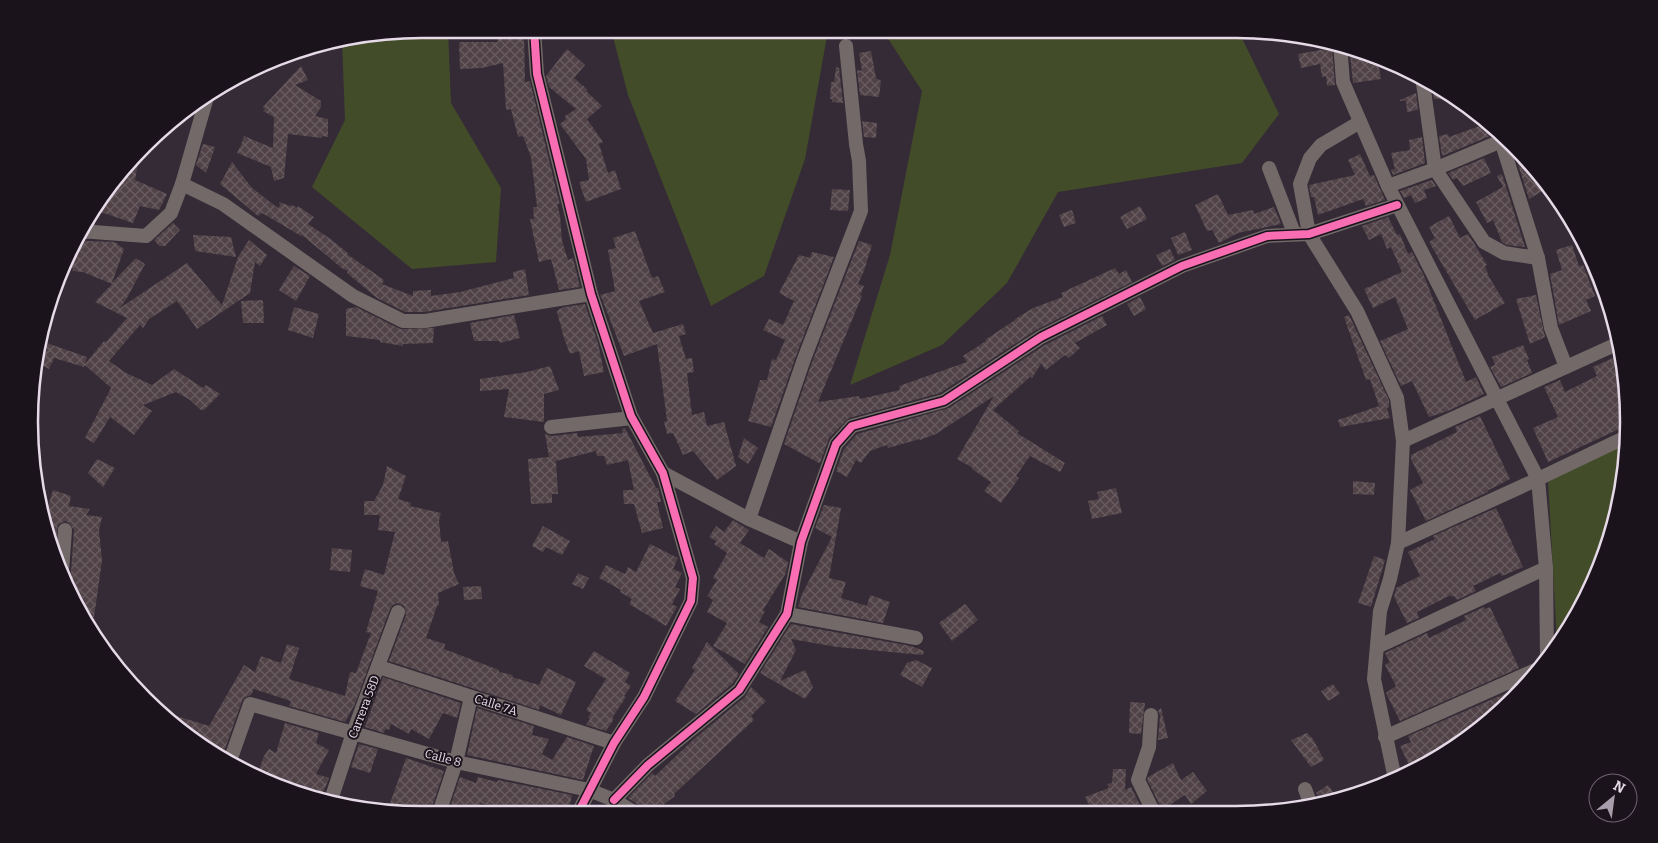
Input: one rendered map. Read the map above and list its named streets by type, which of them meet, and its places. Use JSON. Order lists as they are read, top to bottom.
{
  "streets": {
    "street": ["Calle 7A", "Carrera 58D", "Calle 8"]
  },
  "crossings": [
    ["Calle 7A", "Carrera 58D"],
    ["Carrera 58D", "Calle 8"]
  ],
  "north": "top right"
}
